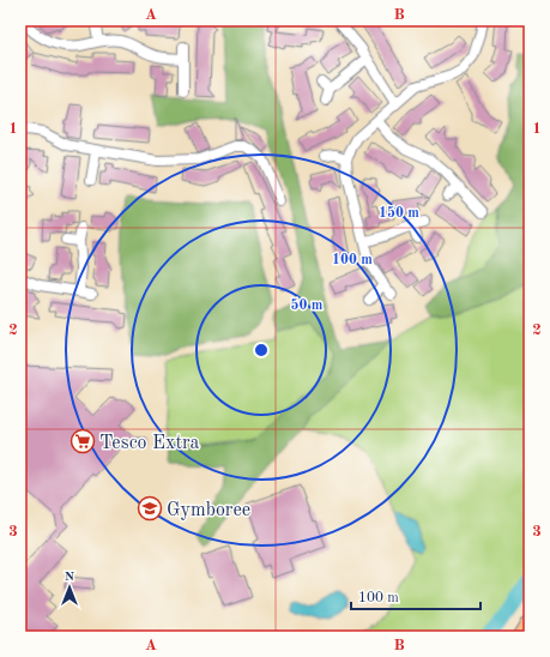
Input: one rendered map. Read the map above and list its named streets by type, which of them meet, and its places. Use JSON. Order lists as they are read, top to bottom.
{
  "places": {
    "supermarket": ["Tesco Extra"],
    "school or university": ["Gymboree"]
  },
  "scale_bar": "100 m",
  "north": "top",
  "grid": {
    "columns": ["A", "B"],
    "rows": ["1", "2", "3"]
  },
  "rings": ["150 m", "100 m", "50 m"]
}
